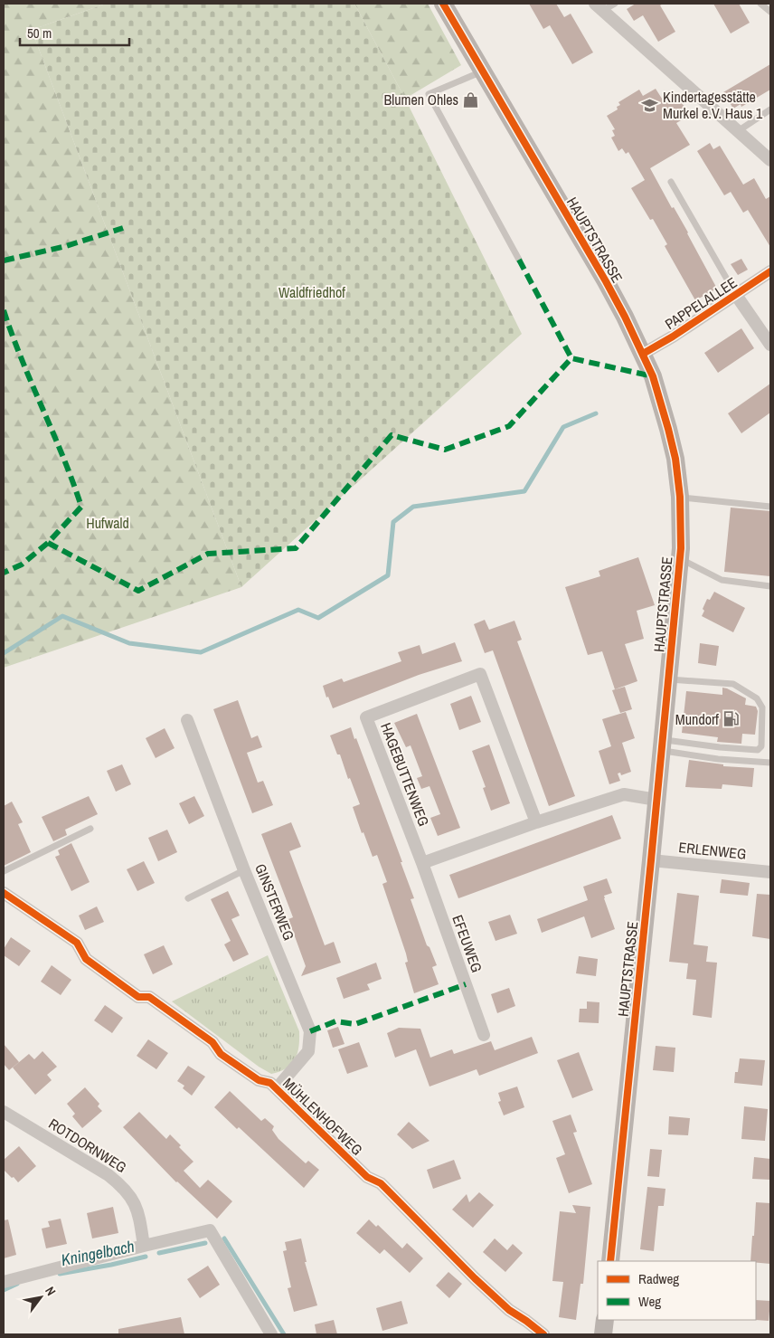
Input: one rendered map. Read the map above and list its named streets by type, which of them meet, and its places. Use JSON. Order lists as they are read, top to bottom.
{
  "streets": {
    "street": [
      "HAUPTSTRASSE",
      "PAPPELALLEE",
      "HAGEBUTTENWEG",
      "ERLENWEG",
      "GINSTERWEG",
      "EFEUWEG",
      "MÜHLENHOFWEG",
      "ROTDORNWEG"
    ]
  },
  "crossings": [
    ["HAUPTSTRASSE", "PAPPELALLEE"],
    ["HAUPTSTRASSE", "ERLENWEG"],
    ["HAGEBUTTENWEG", "EFEUWEG"],
    ["GINSTERWEG", "MÜHLENHOFWEG"]
  ],
  "water": ["Kningelbach"],
  "parks": ["Waldfriedhof", "Hufwald"],
  "places": {
    "shop": ["Blumen Ohles"],
    "school or university": ["Kindertagesstätte Murkel e.V. Haus 1"],
    "fuel station": ["Mundorf"]
  },
  "legend": ["Radweg", "Weg"],
  "scale_bar": "50 m",
  "north": "top right"
}
